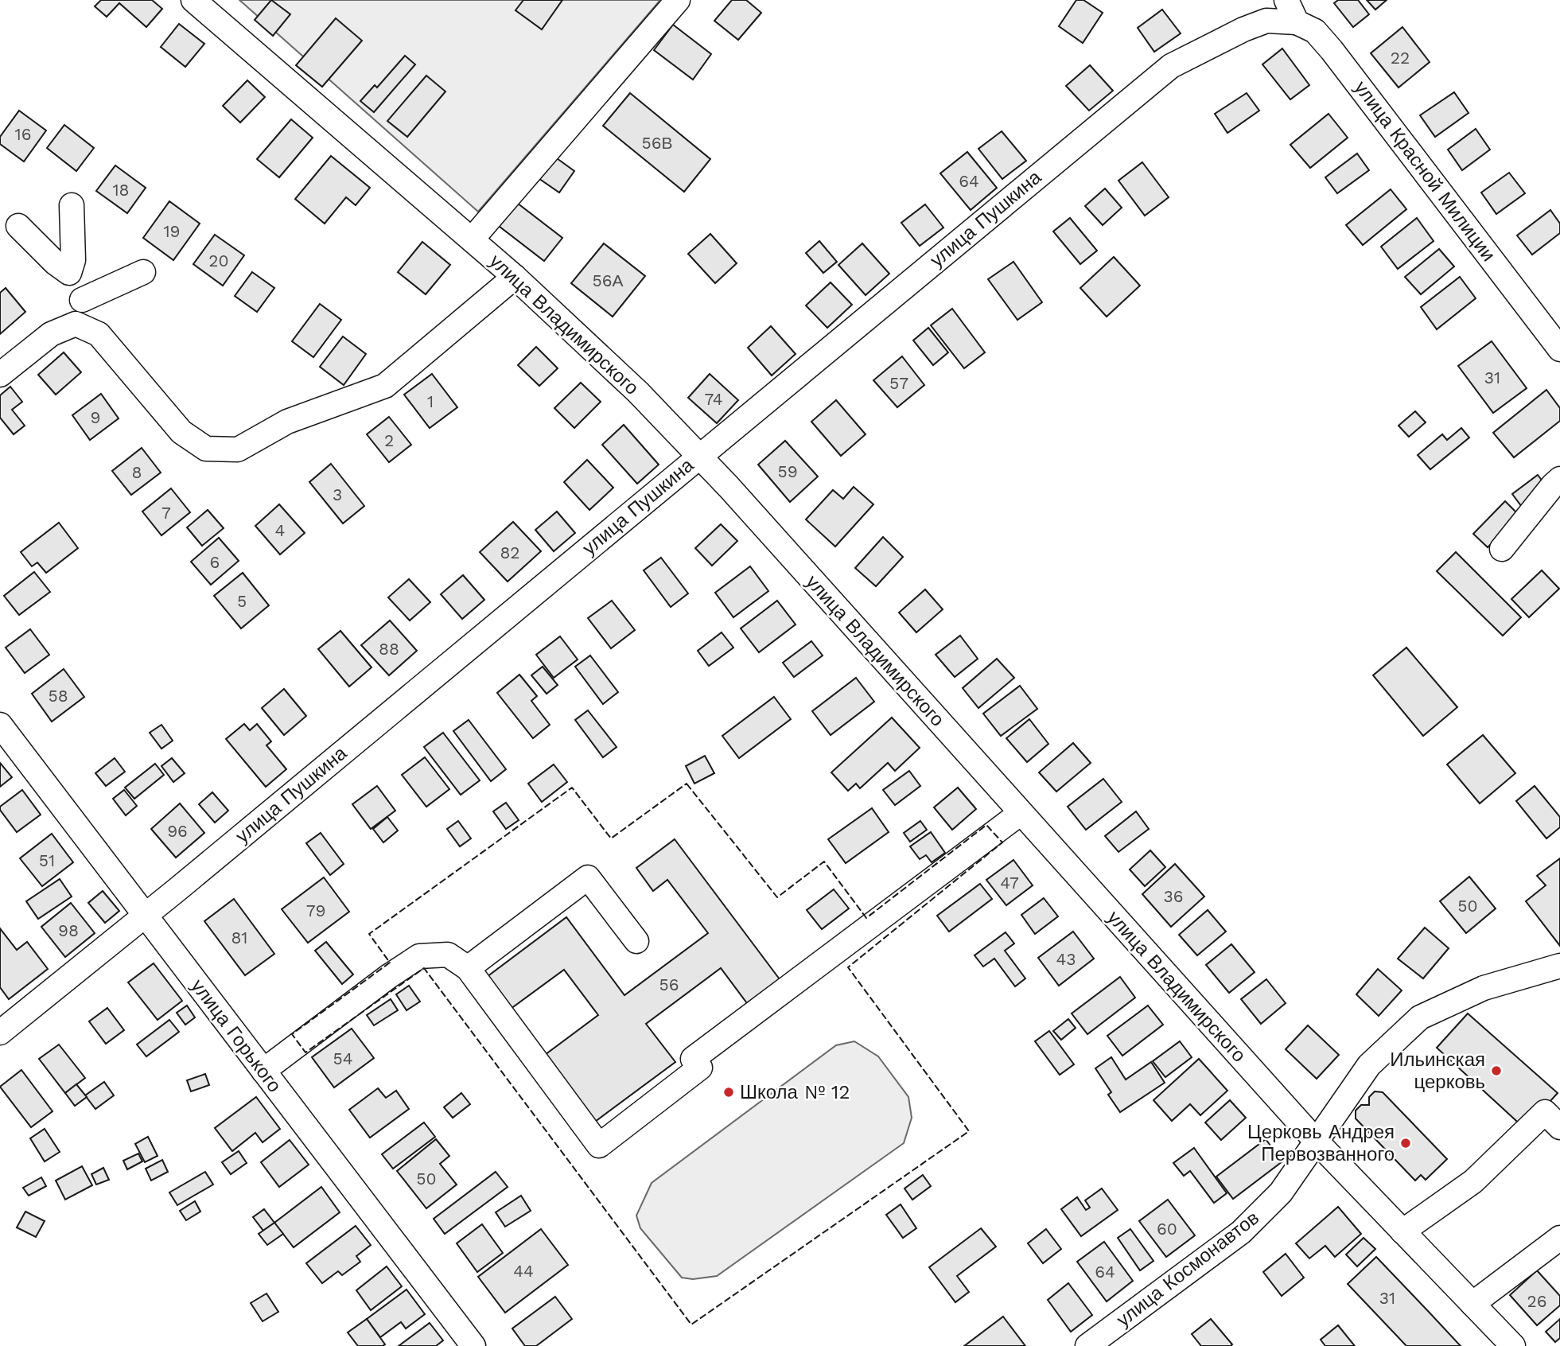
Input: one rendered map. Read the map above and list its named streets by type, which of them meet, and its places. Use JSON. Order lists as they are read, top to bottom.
{
  "streets": {
    "street": [
      "улица Красной Милиции",
      "улица Пушкина",
      "улица Владимирского",
      "улица Горького",
      "улица Космонавтов"
    ]
  },
  "crossings": [
    ["улица Красной Милиции", "улица Пушкина"],
    ["улица Пушкина", "улица Владимирского"],
    ["улица Пушкина", "улица Горького"],
    ["улица Владимирского", "улица Космонавтов"]
  ],
  "places": ["Ильинская церковь", "Школа № 12", "Церковь Андрея Первозванного"],
  "house_numbers": [
    "22",
    "16",
    "56В",
    "64",
    "18",
    "19",
    "20",
    "56А",
    "31",
    "57",
    "74",
    "1",
    "9",
    "2",
    "59",
    "8",
    "3",
    "7",
    "4",
    "82",
    "6",
    "5",
    "88",
    "58",
    "96",
    "51",
    "47",
    "36",
    "50",
    "79",
    "98",
    "81",
    "43",
    "56",
    "54",
    "50",
    "60",
    "44",
    "64",
    "31",
    "26"
  ]
}
